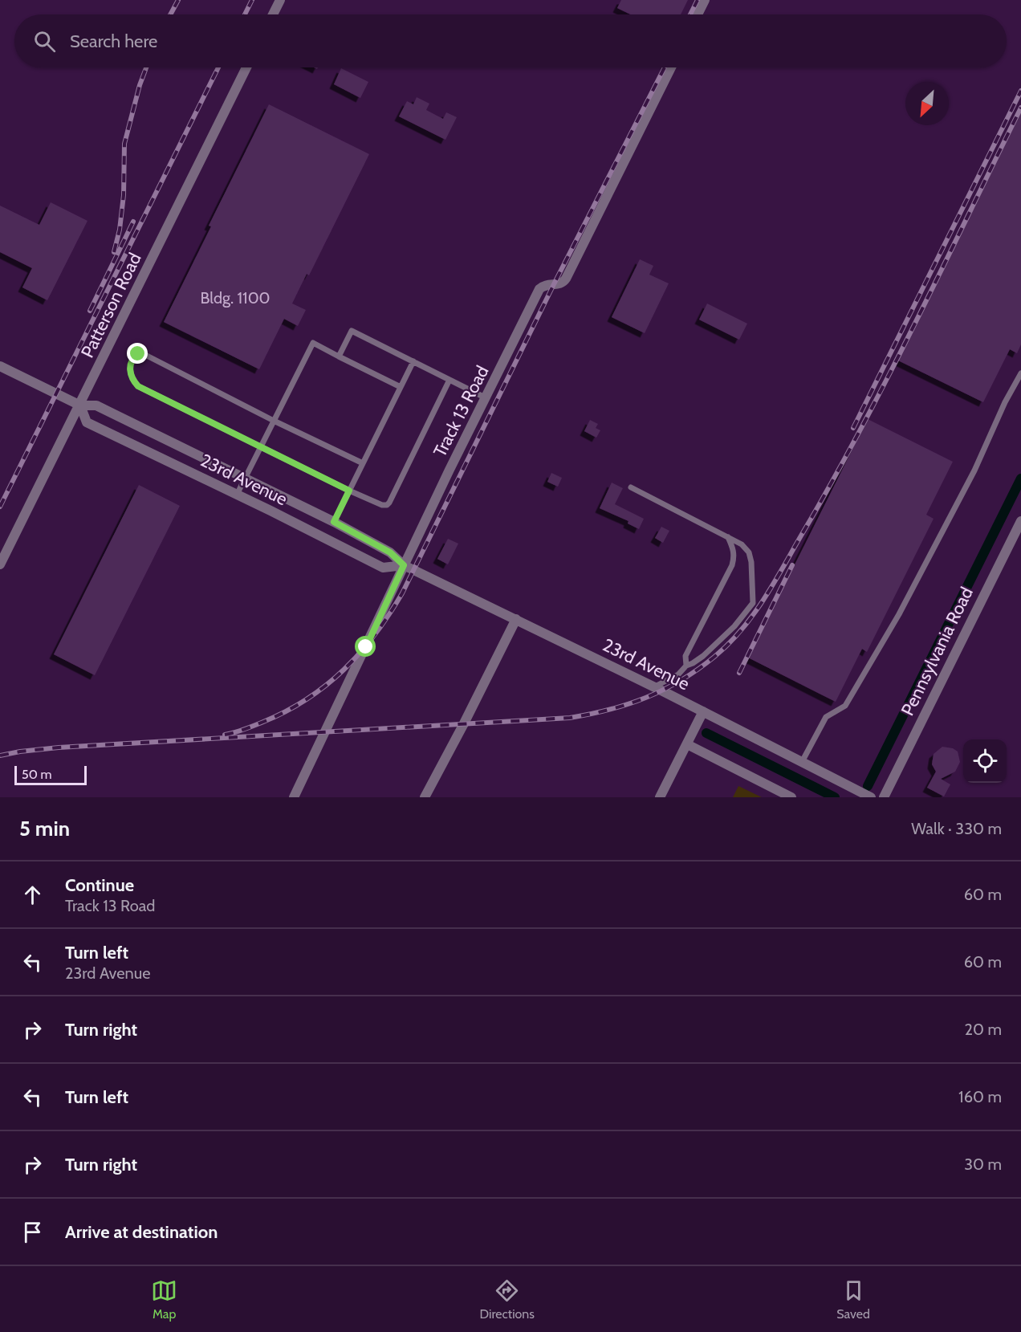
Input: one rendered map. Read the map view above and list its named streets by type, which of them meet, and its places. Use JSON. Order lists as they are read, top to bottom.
{
  "streets": {
    "street": [
      "Patterson Road",
      "Track 13 Road",
      "23rd Avenue",
      "Pennsylvania Road"
    ]
  },
  "crossings": [
    ["Patterson Road", "23rd Avenue"],
    ["Track 13 Road", "23rd Avenue"]
  ],
  "house_numbers": ["Bldg. 1100"],
  "scale_bar": "50 m",
  "north": "bottom left",
  "page": {
    "search": "Search here",
    "scale": "50 m",
    "heading": ["5 min", "Walk · 330 m"],
    "list": [
      ["Continue", "Track 13 Road", "60 m"],
      ["Turn left", "23rd Avenue", "60 m"],
      ["Turn right", "20 m"],
      ["Turn left", "160 m"],
      ["Turn right", "30 m"],
      "Arrive at destination"
    ],
    "nav": ["Map", "Directions", "Saved"]
  }
}
